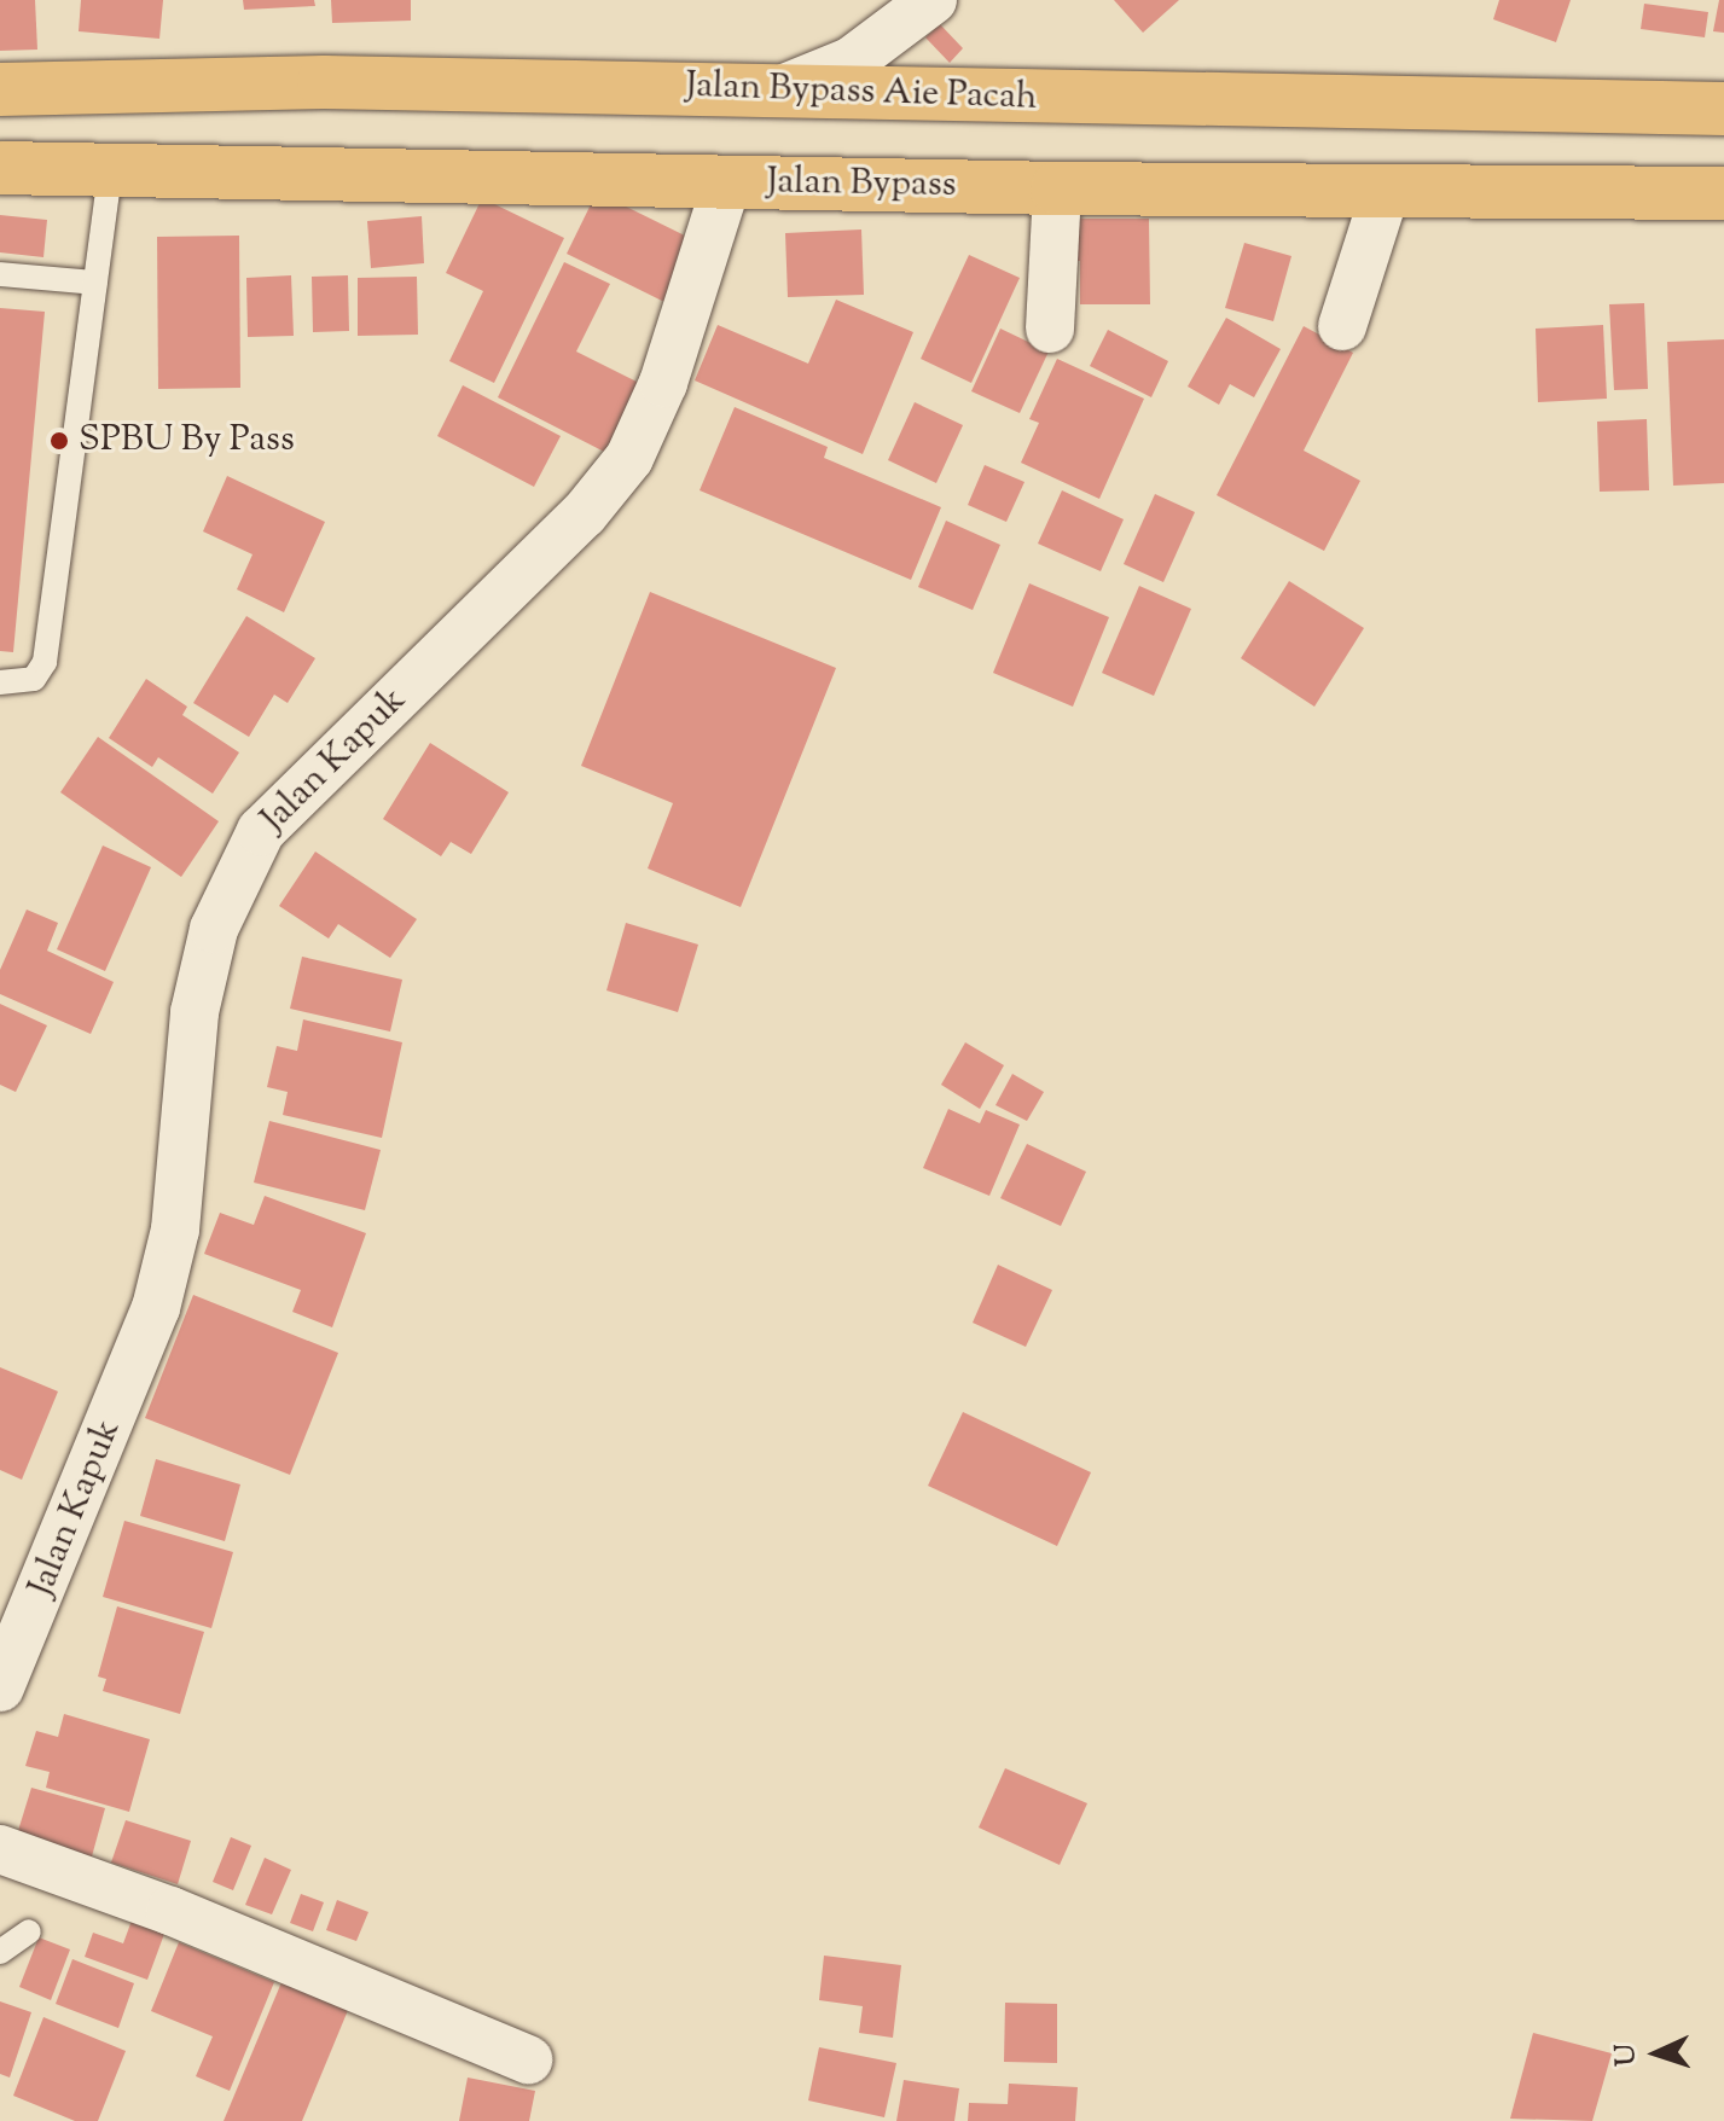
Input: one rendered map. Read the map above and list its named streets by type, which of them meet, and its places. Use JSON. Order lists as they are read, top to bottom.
{
  "streets": {
    "highway": ["Jalan Bypass Aie Pacah", "Jalan Bypass"],
    "street": ["Jalan Kapuk"]
  },
  "crossings": [
    ["Jalan Bypass", "Jalan Kapuk"]
  ],
  "places": ["SPBU By Pass"],
  "north": "left"
}
